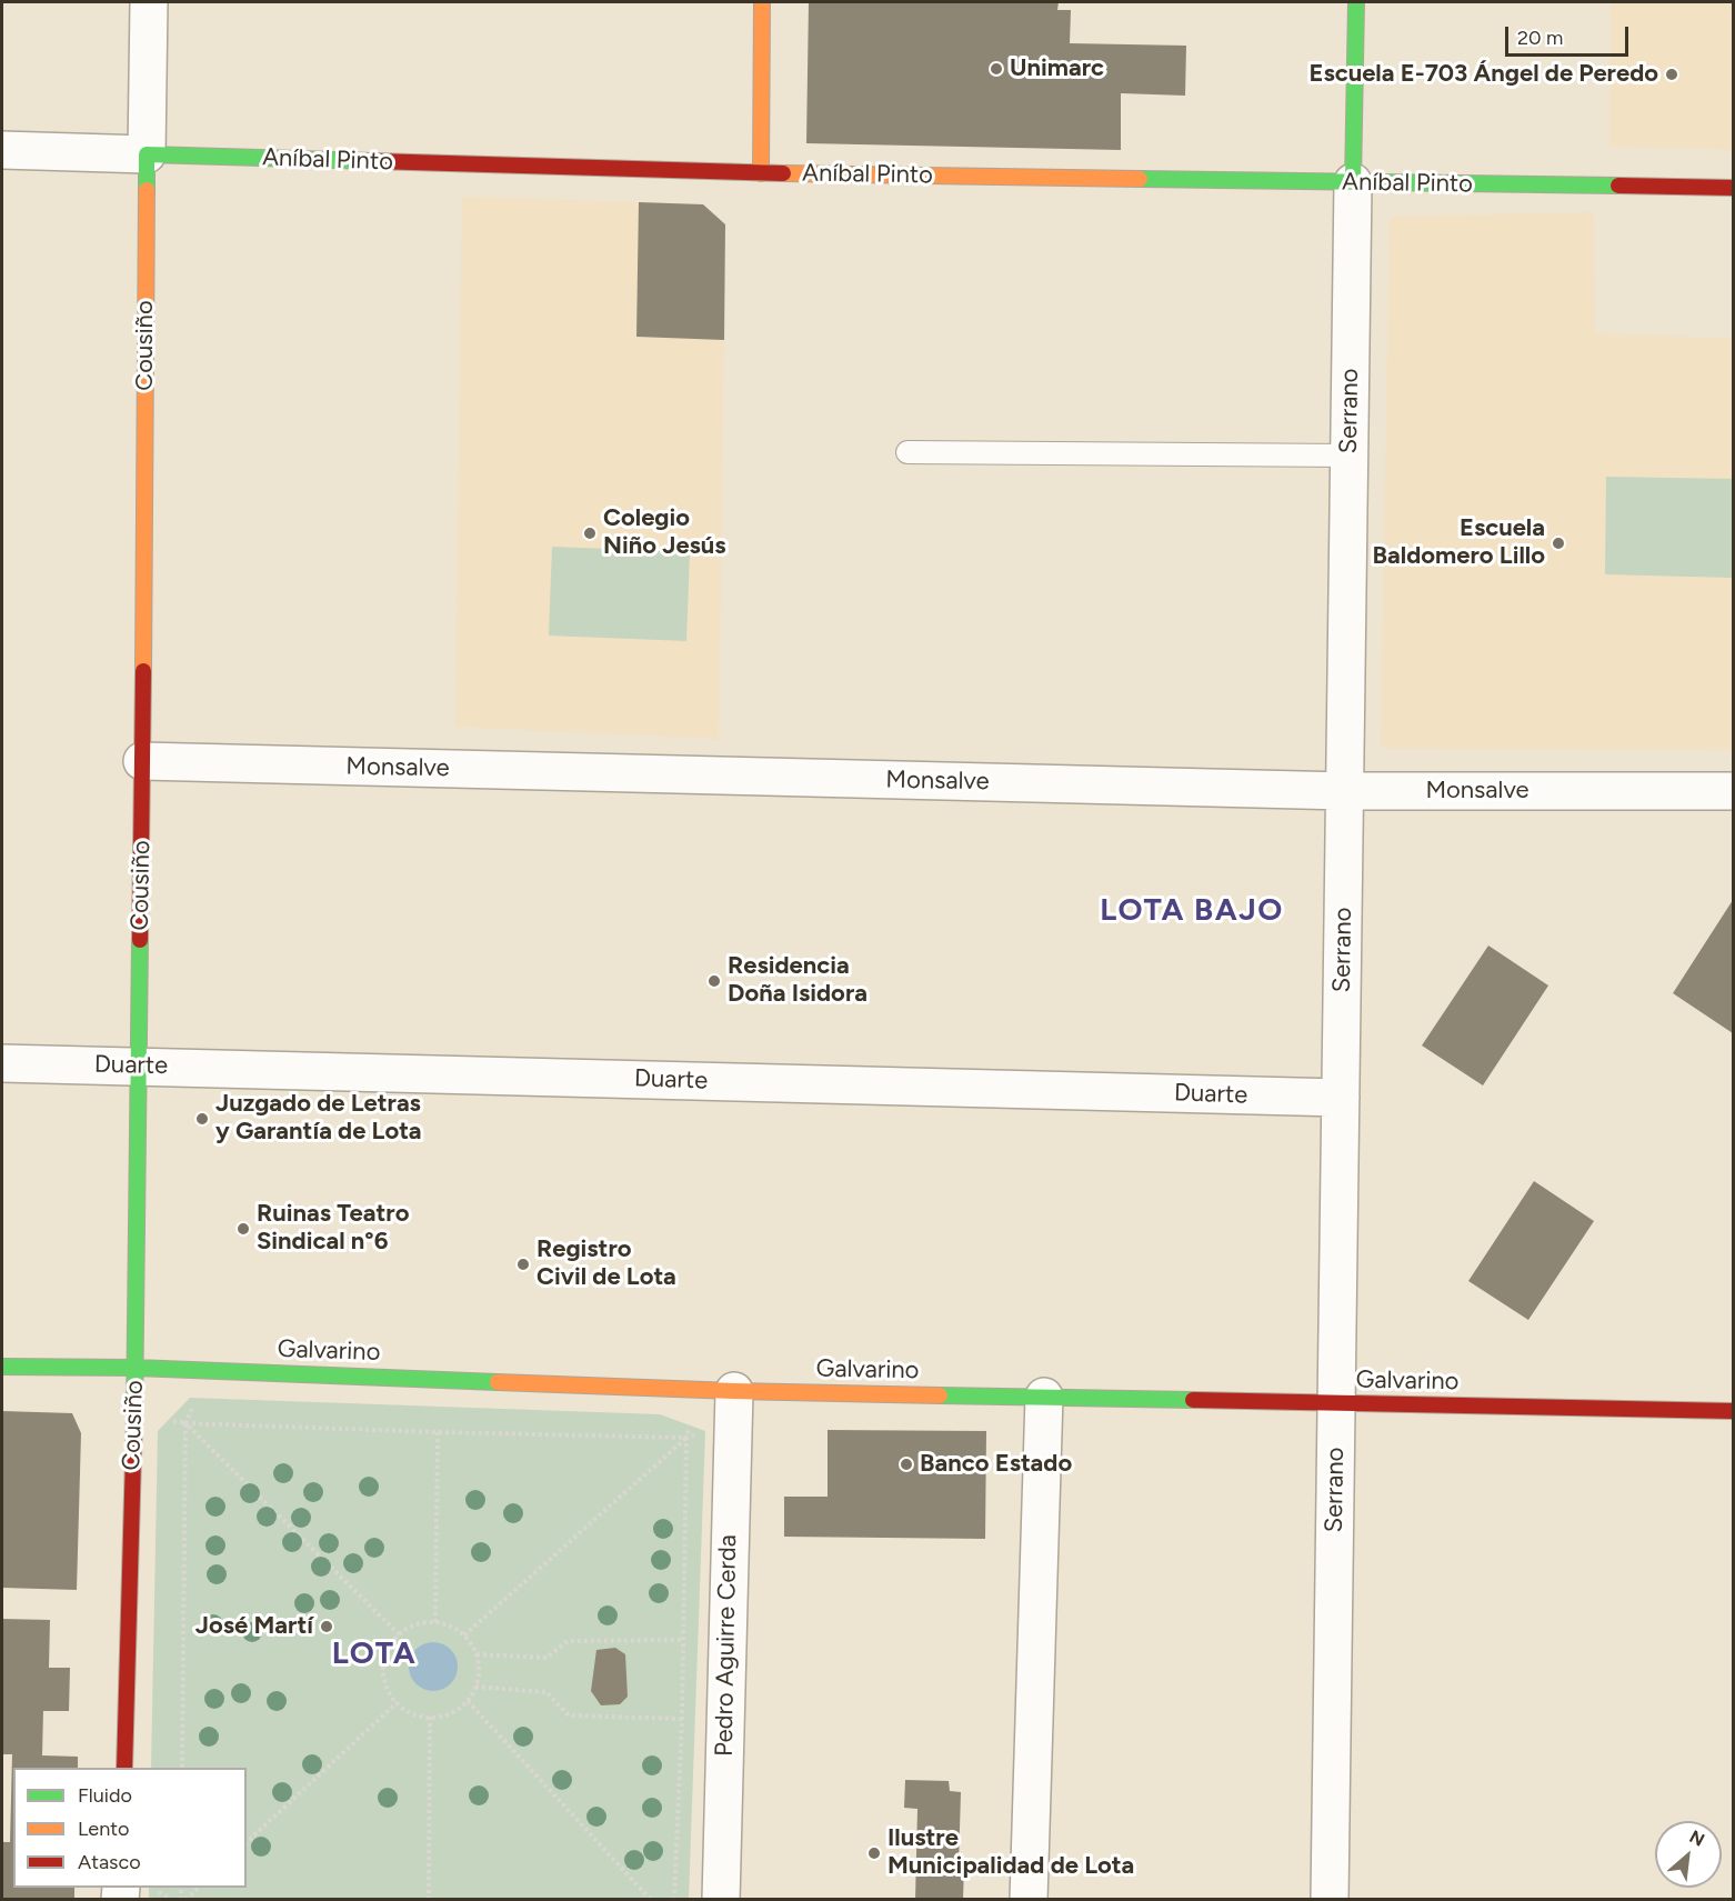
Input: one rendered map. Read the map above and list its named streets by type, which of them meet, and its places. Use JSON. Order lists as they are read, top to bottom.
{
  "streets": {
    "street": [
      "Aníbal Pinto",
      "Cousiño",
      "Serrano",
      "Monsalve",
      "Duarte",
      "Galvarino",
      "Pedro Aguirre Cerda"
    ]
  },
  "crossings": [
    ["Aníbal Pinto", "Cousiño"],
    ["Aníbal Pinto", "Serrano"],
    ["Cousiño", "Monsalve"],
    ["Cousiño", "Duarte"],
    ["Cousiño", "Galvarino"],
    ["Serrano", "Monsalve"],
    ["Serrano", "Duarte"],
    ["Serrano", "Galvarino"],
    ["Galvarino", "Pedro Aguirre Cerda"]
  ],
  "districts": ["LOTA BAJO", "LOTA"],
  "places": [
    "Unimarc",
    "Escuela E-703 Ángel de Peredo",
    "Colegio Niño Jesús",
    "Escuela Baldomero Lillo",
    "Residencia Doña Isidora",
    "Juzgado de Letras y Garantía de Lota",
    "Ruinas Teatro Sindical n°6",
    "Registro Civil de Lota",
    "Banco Estado",
    "José Martí",
    "Ilustre Municipalidad de Lota"
  ],
  "legend": ["Fluido", "Lento", "Atasco"],
  "scale_bar": "20 m",
  "north": "top right"
}
